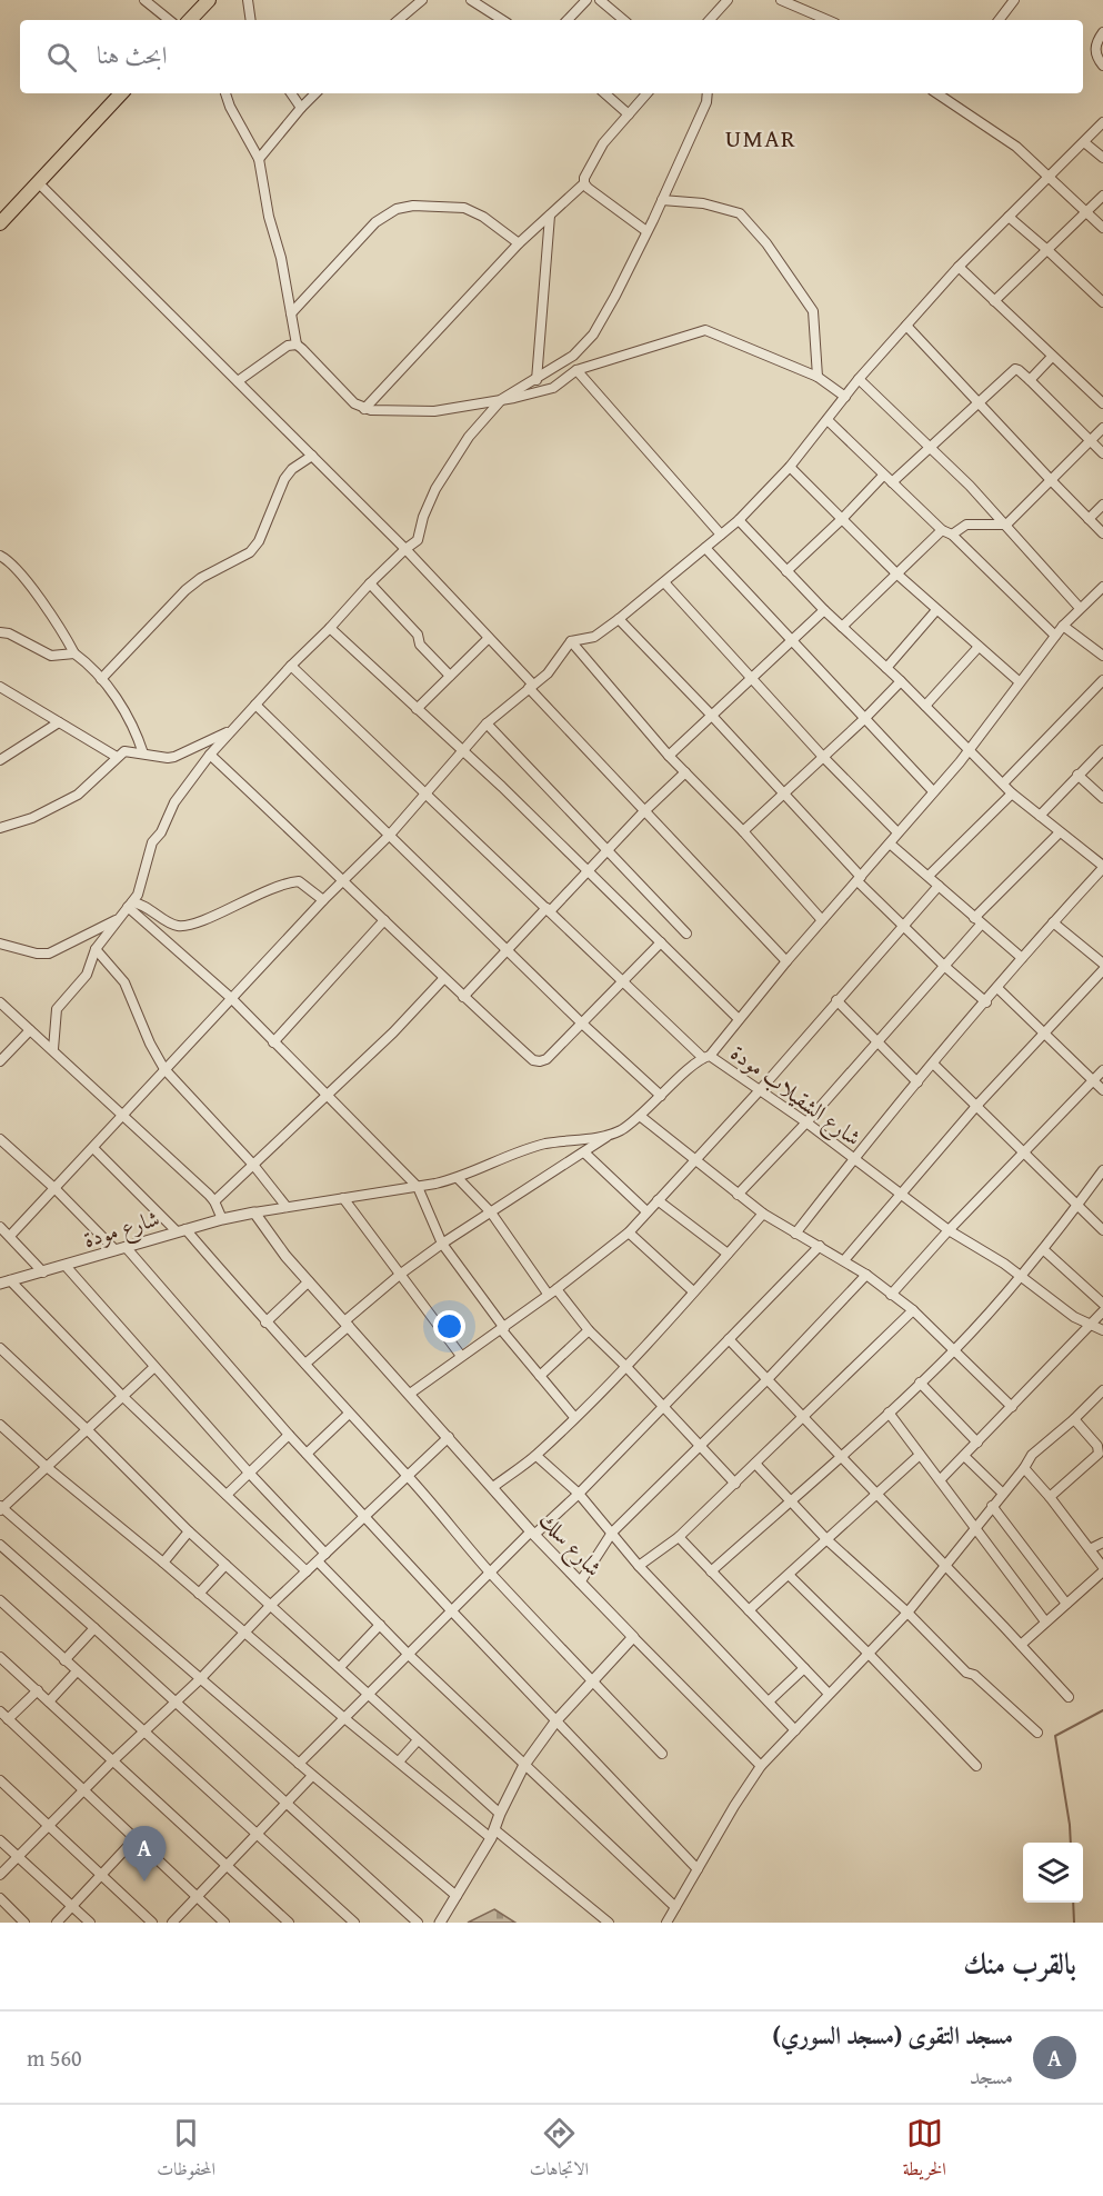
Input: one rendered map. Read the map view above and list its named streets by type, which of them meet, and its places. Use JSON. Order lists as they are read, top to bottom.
{
  "streets": {
    "street": ["شارع الشقيلاب مودة", "شارع مودة", "شارع سلك"]
  },
  "crossings": [
    ["شارع الشقيلاب مودة", "شارع مودة"],
    ["شارع الشقيلاب مودة", "شارع سلك"],
    ["شارع مودة", "شارع سلك"]
  ],
  "districts": ["UMAR"],
  "page": {
    "search": "ابحث هنا",
    "pins": "A",
    "heading": "بالقرب منك",
    "list": [
      {
        "mark": "A",
        "name": "مسجد التقوى (مسجد السوري)",
        "note": "مسجد",
        "value": "560 m"
      }
    ],
    "nav": ["الخريطة", "الاتجاهات", "المحفوظات"]
  }
}
